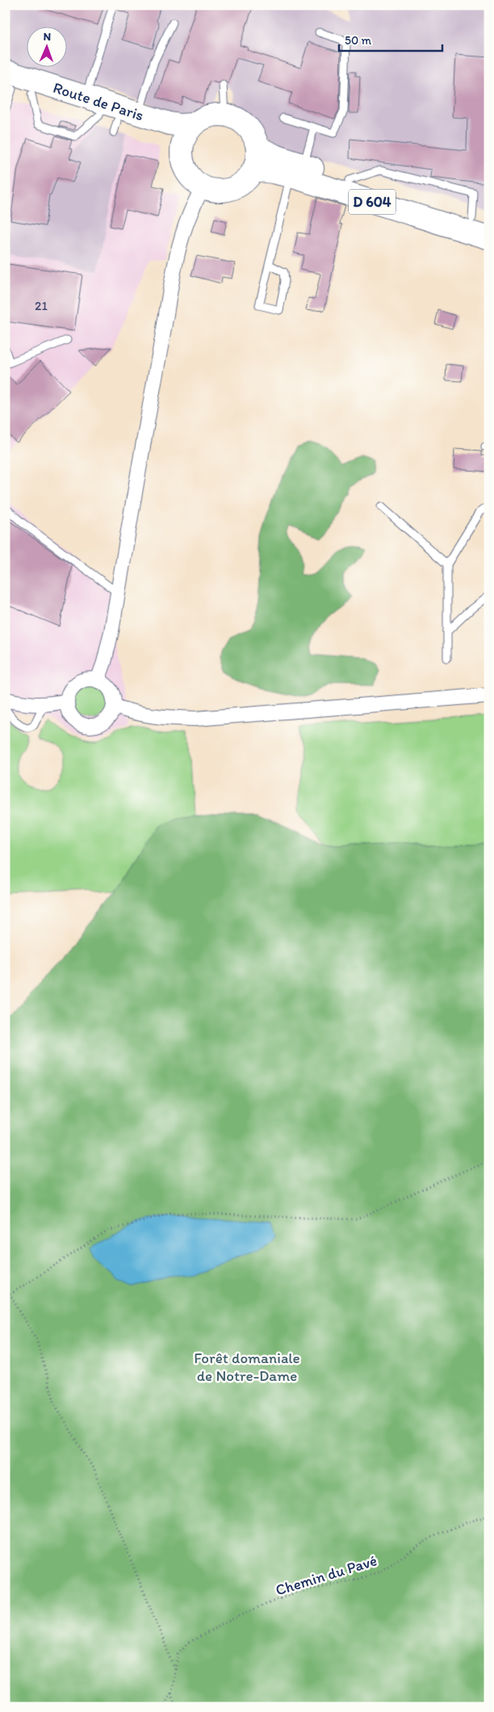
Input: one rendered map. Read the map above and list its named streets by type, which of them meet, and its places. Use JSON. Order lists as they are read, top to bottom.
{
  "streets": {
    "main road": ["Route de Paris", "D 604"],
    "path": ["Chemin du Pavé"]
  },
  "crossings": [
    ["Route de Paris", "D 604"]
  ],
  "parks": ["Forêt domaniale de Notre-Dame"],
  "house_numbers": ["21"],
  "scale_bar": "50 m",
  "north": "top"
}
